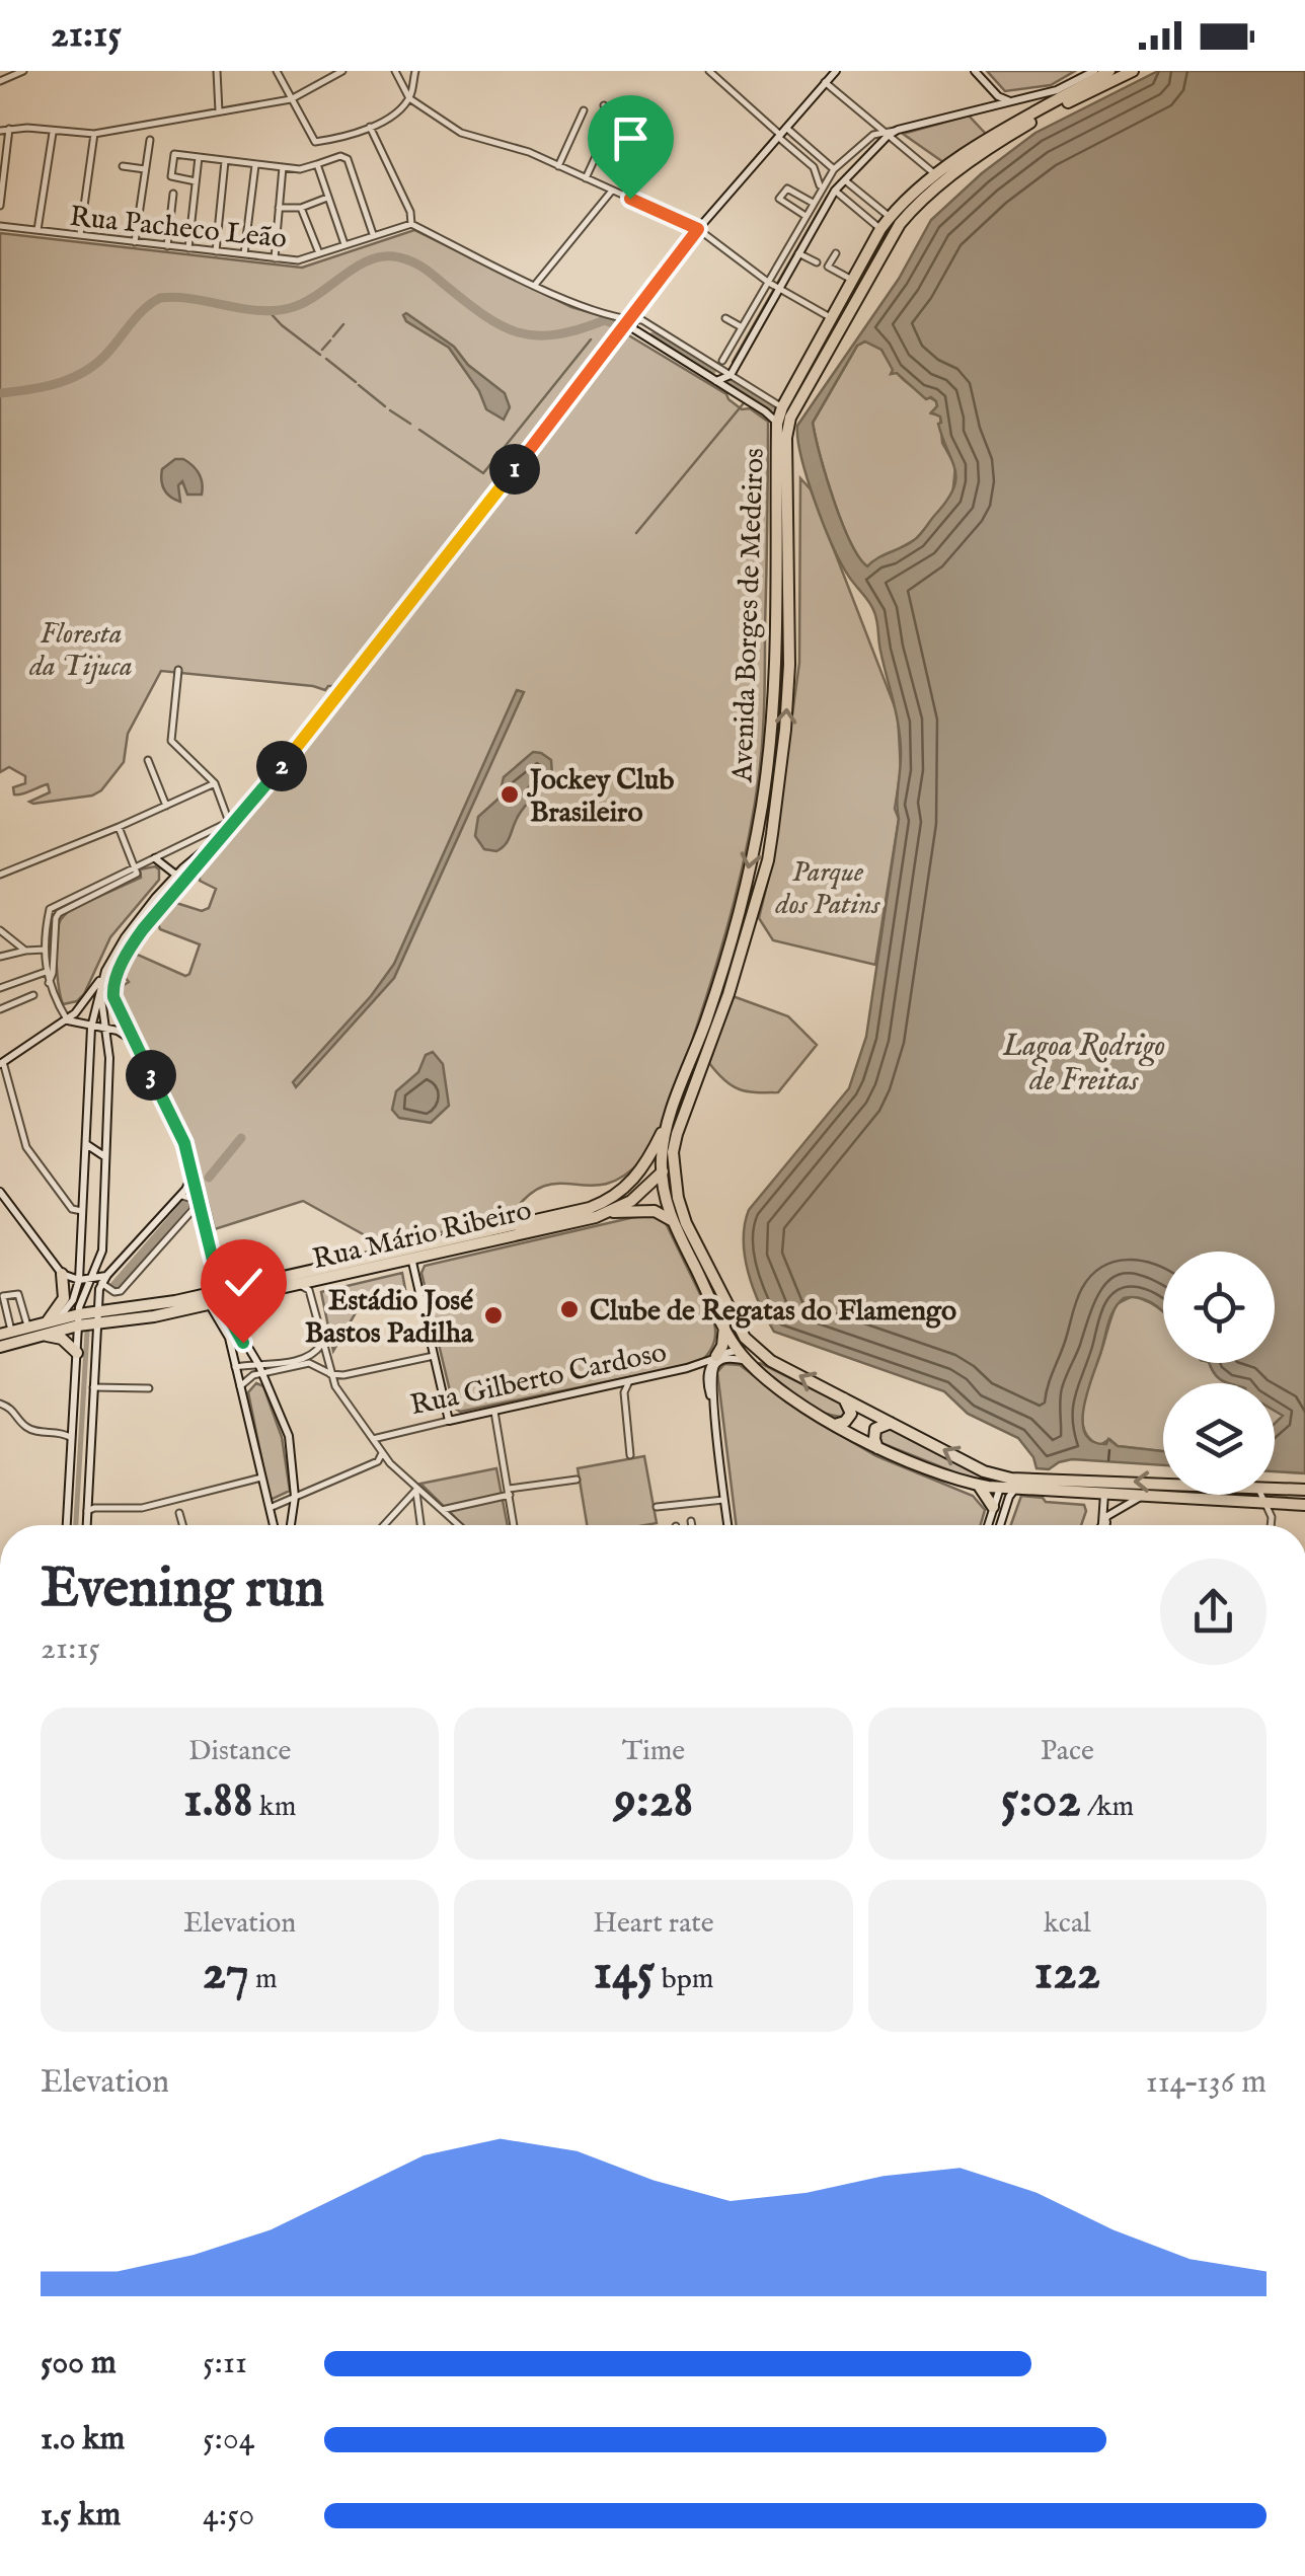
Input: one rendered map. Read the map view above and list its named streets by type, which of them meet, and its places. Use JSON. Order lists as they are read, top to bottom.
{
  "streets": {
    "highway": ["Avenida Borges de Medeiros", "Rua Mário Ribeiro"],
    "main road": ["Rua Gilberto Cardoso"],
    "street": ["Rua Pacheco Leão"]
  },
  "crossings": [
    ["Avenida Borges de Medeiros", "Rua Mário Ribeiro"],
    ["Avenida Borges de Medeiros", "Rua Gilberto Cardoso"]
  ],
  "water": ["Lagoa Rodrigo de Freitas"],
  "parks": ["Floresta da Tijuca", "Parque dos Patins"],
  "places": ["Jockey Club Brasileiro", "Clube de Regatas do Flamengo", "Estádio José Bastos Padilha"],
  "page": {
    "status": "21:15",
    "pins": ["1", "2", "3"],
    "heading": ["Evening run", "21:15"],
    "stats": [
      ["Distance", "1.88 km"],
      ["Time", "9:28"],
      ["Pace", "5:02 /km"],
      ["Elevation", "27 m"],
      ["Heart rate", "145 bpm"],
      ["kcal", "122"]
    ],
    "chart": ["Elevation", "114–136 m"],
    "list": [
      {
        "name": "500 m",
        "note": "5:11"
      },
      {
        "name": "1.0 km",
        "note": "5:04"
      },
      {
        "name": "1.5 km",
        "note": "4:50"
      }
    ]
  }
}
